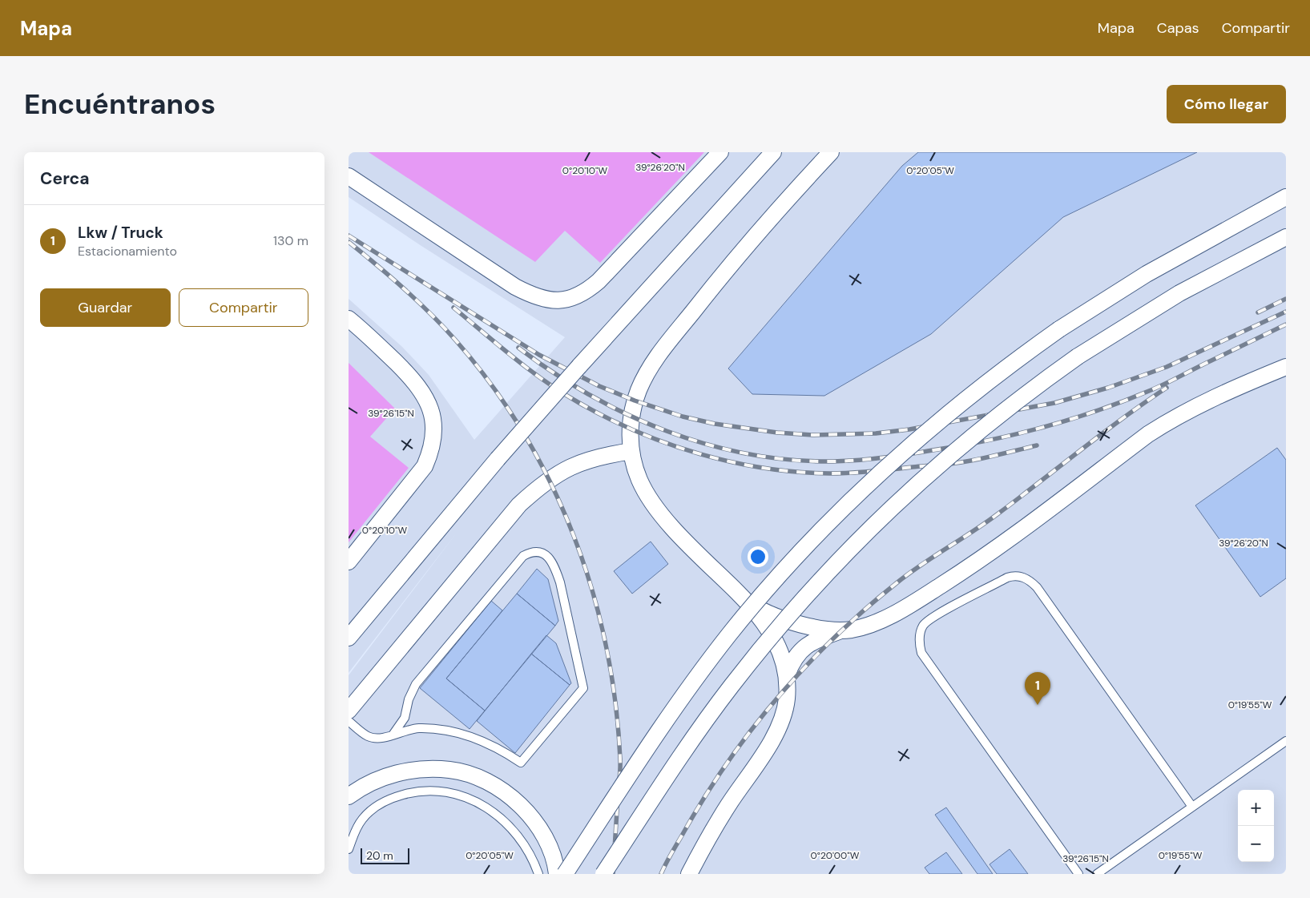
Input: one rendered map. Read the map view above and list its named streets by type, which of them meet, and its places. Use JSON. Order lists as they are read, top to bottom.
{
  "scale_bar": "20 m",
  "page": {
    "header": "Mapa",
    "nav": ["Mapa", "Capas", "Compartir"],
    "buttons": [
      "Cómo llegar",
      ["Guardar", "Compartir"]
    ],
    "title": "Encuéntranos",
    "heading": "Cerca",
    "list": [
      {
        "mark": "1",
        "name": "Lkw / Truck",
        "note": "Estacionamiento",
        "value": "130 m"
      }
    ],
    "pins": "1",
    "map_buttons": ["+", "−"],
    "scale": "20 m"
  },
  "coordinates": [
    "39°26'20\"N",
    "0°20'10\"W",
    "0°20'05\"W",
    "39°26'15\"N",
    "0°19'55\"W",
    "0°20'00\"W"
  ]
}
